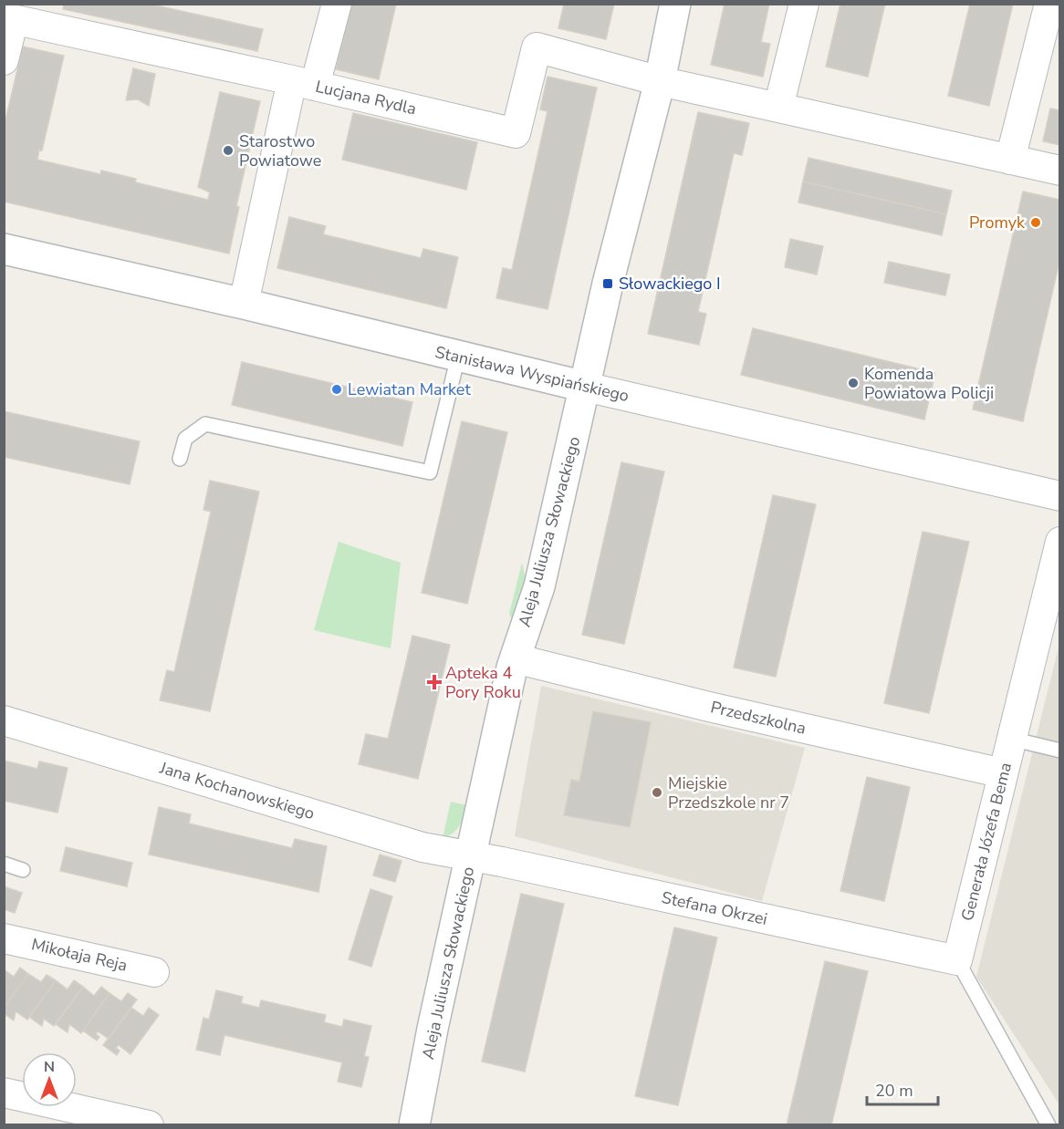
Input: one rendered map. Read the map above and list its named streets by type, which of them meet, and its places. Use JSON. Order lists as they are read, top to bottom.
{
  "streets": {
    "street": [
      "Lucjana Rydla",
      "Stanisława Wyspiańskiego",
      "Aleja Juliusza Słowackiego",
      "Przedszkolna",
      "Jana Kochanowskiego",
      "Generała Józefa Bema",
      "Stefana Okrzei",
      "Mikołaja Reja"
    ]
  },
  "crossings": [
    ["Lucjana Rydla", "Aleja Juliusza Słowackiego"],
    ["Stanisława Wyspiańskiego", "Aleja Juliusza Słowackiego"],
    ["Aleja Juliusza Słowackiego", "Przedszkolna"],
    ["Aleja Juliusza Słowackiego", "Jana Kochanowskiego"],
    ["Aleja Juliusza Słowackiego", "Stefana Okrzei"],
    ["Przedszkolna", "Generała Józefa Bema"],
    ["Jana Kochanowskiego", "Stefana Okrzei"],
    ["Generała Józefa Bema", "Stefana Okrzei"]
  ],
  "places": {
    "other": [
      "Starostwo Powiatowe",
      "Promyk",
      "Komenda Powiatowa Policji",
      "Lewiatan Market",
      "Miejskie Przedszkole nr 7"
    ],
    "transit": ["Słowackiego I"],
    "health": ["Apteka 4 Pory Roku"]
  },
  "scale_bar": "20 m",
  "north": "top"
}
